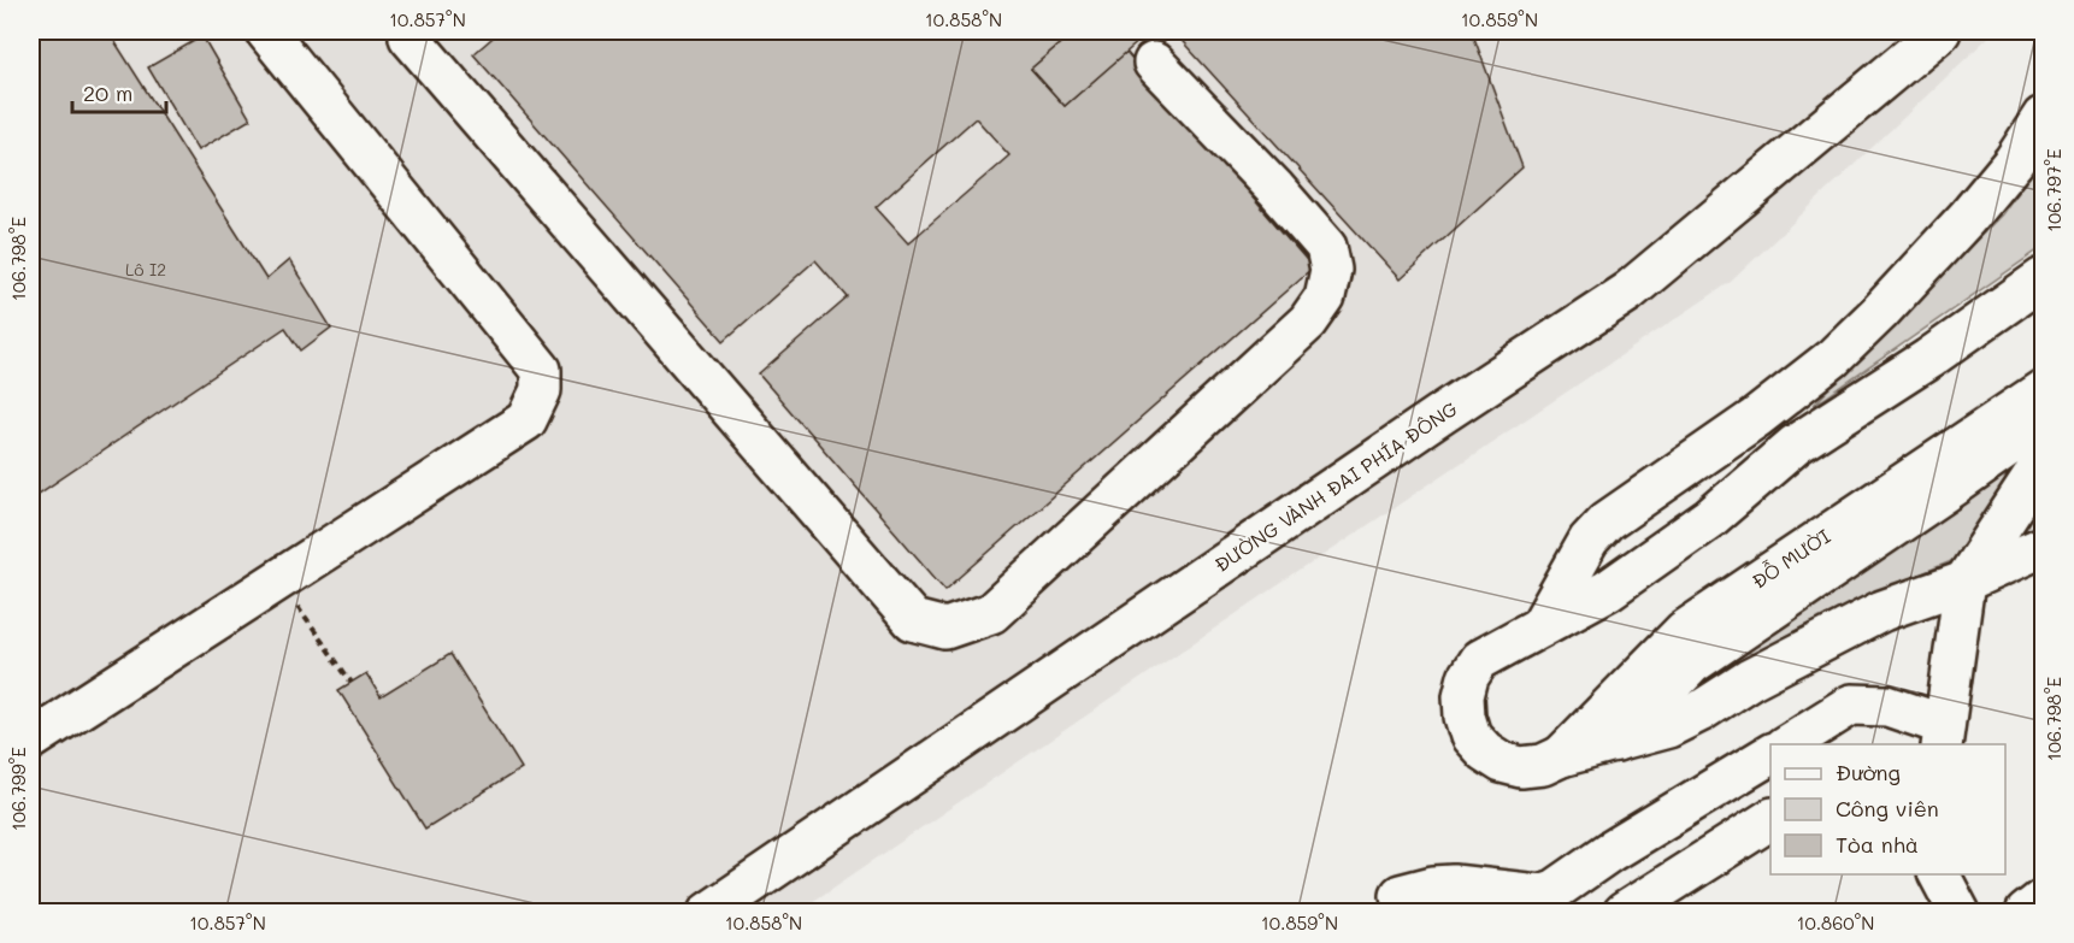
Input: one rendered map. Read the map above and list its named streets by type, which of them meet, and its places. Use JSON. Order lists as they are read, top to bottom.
{
  "streets": {
    "main road": ["ĐƯỜNG VÀNH ĐAI PHÍA ĐÔNG", "ĐỖ MƯỜI"]
  },
  "house_numbers": ["Lô I2"],
  "legend": ["Đường", "Công viên", "Tòa nhà"],
  "scale_bar": "20 m",
  "coordinates": [
    "10.857°N",
    "10.858°N",
    "10.859°N",
    "106.797°E",
    "106.798°E",
    "106.799°E",
    "10.860°N"
  ]
}
